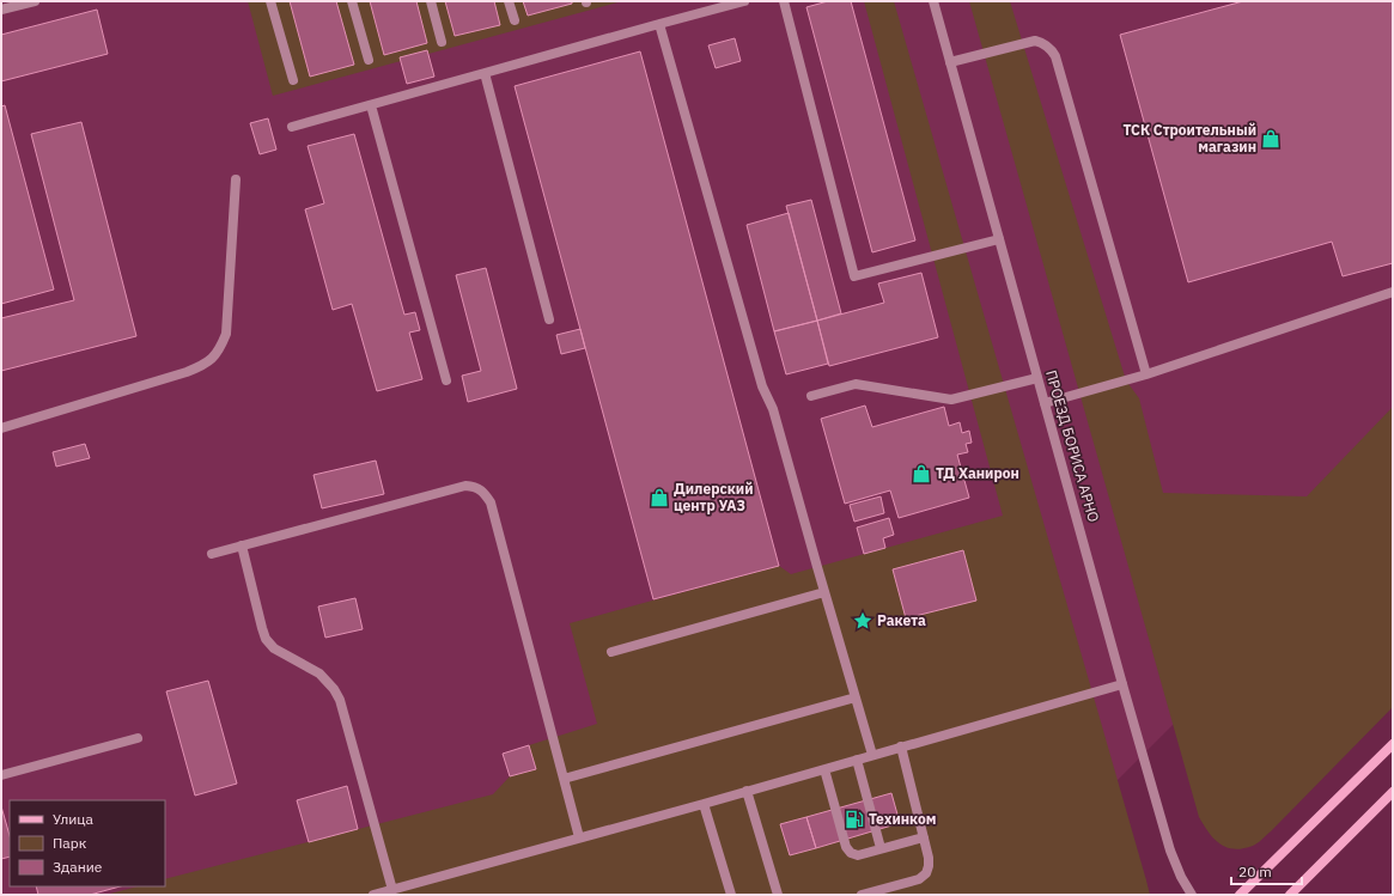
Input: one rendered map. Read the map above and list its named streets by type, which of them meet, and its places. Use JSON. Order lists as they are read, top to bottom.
{
  "streets": {
    "street": ["ПРОЕЗД БОРИСА АРНО"]
  },
  "places": {
    "shop": ["ТСК Строительный магазин", "ТД Ханирон", "Дилерский центр УАЗ"],
    "place": ["Ракета"],
    "fuel station": ["Техинком"]
  },
  "legend": ["Улица", "Парк", "Здание"],
  "scale_bar": "20 m"
}
